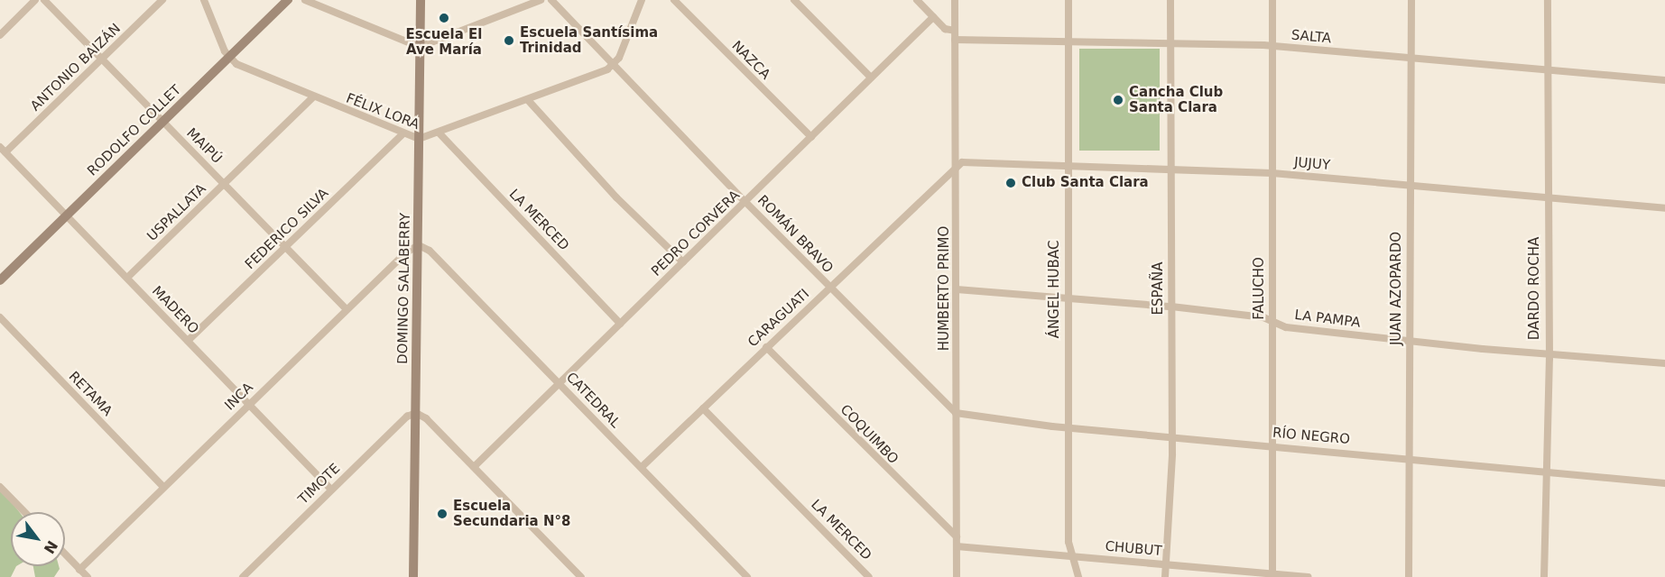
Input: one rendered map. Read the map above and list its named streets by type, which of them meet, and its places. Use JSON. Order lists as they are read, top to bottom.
{
  "streets": {
    "street": [
      "SALTA",
      "NAZCA",
      "ANTONIO BAIZÁN",
      "FÉLIX LORA",
      "RODOLFO COLLET",
      "MAIPÚ",
      "JUJUY",
      "USPALLATA",
      "LA MERCED",
      "FEDERICO SILVA",
      "PEDRO CORVERA",
      "ROMÁN BRAVO",
      "DOMINGO SALABERRY",
      "HUMBERTO PRIMO",
      "ESPAÑA",
      "FALUCHO",
      "JUAN AZOPARDO",
      "DARDO ROCHA",
      "ÁNGEL HUBAC",
      "MADERO",
      "CARAGUATI",
      "LA PAMPA",
      "RETAMA",
      "INCA",
      "CATEDRAL",
      "COQUIMBO",
      "RÍO NEGRO",
      "TIMOTE",
      "CHUBUT"
    ]
  },
  "crossings": [
    ["SALTA", "HUMBERTO PRIMO"],
    ["SALTA", "ESPAÑA"],
    ["SALTA", "FALUCHO"],
    ["SALTA", "JUAN AZOPARDO"],
    ["SALTA", "DARDO ROCHA"],
    ["SALTA", "ÁNGEL HUBAC"],
    ["NAZCA", "PEDRO CORVERA"],
    ["ANTONIO BAIZÁN", "MAIPÚ"],
    ["ANTONIO BAIZÁN", "MADERO"],
    ["FÉLIX LORA", "RODOLFO COLLET"],
    ["FÉLIX LORA", "USPALLATA"],
    ["FÉLIX LORA", "LA MERCED"],
    ["FÉLIX LORA", "FEDERICO SILVA"],
    ["FÉLIX LORA", "ROMÁN BRAVO"],
    ["FÉLIX LORA", "DOMINGO SALABERRY"],
    ["RODOLFO COLLET", "MAIPÚ"],
    ["RODOLFO COLLET", "MADERO"],
    ["MAIPÚ", "USPALLATA"],
    ["MAIPÚ", "FEDERICO SILVA"],
    ["MAIPÚ", "INCA"],
    ["JUJUY", "HUMBERTO PRIMO"],
    ["JUJUY", "ESPAÑA"],
    ["JUJUY", "FALUCHO"],
    ["JUJUY", "JUAN AZOPARDO"],
    ["JUJUY", "DARDO ROCHA"],
    ["JUJUY", "ÁNGEL HUBAC"],
    ["JUJUY", "CARAGUATI"],
    ["USPALLATA", "MADERO"],
    ["LA MERCED", "PEDRO CORVERA"],
    ["LA MERCED", "CARAGUATI"],
    ["FEDERICO SILVA", "MADERO"],
    ["PEDRO CORVERA", "ROMÁN BRAVO"],
    ["PEDRO CORVERA", "CATEDRAL"],
    ["ROMÁN BRAVO", "HUMBERTO PRIMO"],
    ["ROMÁN BRAVO", "CARAGUATI"],
    ["ROMÁN BRAVO", "RÍO NEGRO"],
    ["DOMINGO SALABERRY", "INCA"],
    ["DOMINGO SALABERRY", "CATEDRAL"],
    ["DOMINGO SALABERRY", "TIMOTE"],
    ["HUMBERTO PRIMO", "CARAGUATI"],
    ["HUMBERTO PRIMO", "LA PAMPA"],
    ["HUMBERTO PRIMO", "COQUIMBO"],
    ["HUMBERTO PRIMO", "RÍO NEGRO"],
    ["HUMBERTO PRIMO", "CHUBUT"],
    ["ESPAÑA", "LA PAMPA"],
    ["ESPAÑA", "RÍO NEGRO"],
    ["ESPAÑA", "CHUBUT"],
    ["FALUCHO", "LA PAMPA"],
    ["FALUCHO", "RÍO NEGRO"],
    ["FALUCHO", "CHUBUT"],
    ["JUAN AZOPARDO", "LA PAMPA"],
    ["JUAN AZOPARDO", "RÍO NEGRO"],
    ["DARDO ROCHA", "LA PAMPA"],
    ["DARDO ROCHA", "RÍO NEGRO"],
    ["ÁNGEL HUBAC", "LA PAMPA"],
    ["ÁNGEL HUBAC", "RÍO NEGRO"],
    ["ÁNGEL HUBAC", "CHUBUT"],
    ["MADERO", "INCA"],
    ["MADERO", "TIMOTE"],
    ["CARAGUATI", "CATEDRAL"],
    ["CARAGUATI", "COQUIMBO"],
    ["RETAMA", "INCA"],
    ["INCA", "CATEDRAL"]
  ],
  "places": [
    "Escuela El Ave María",
    "Escuela Santísima Trinidad",
    "Cancha Club Santa Clara",
    "Club Santa Clara",
    "Escuela Secundaria N°8"
  ],
  "north": "bottom right"
}
